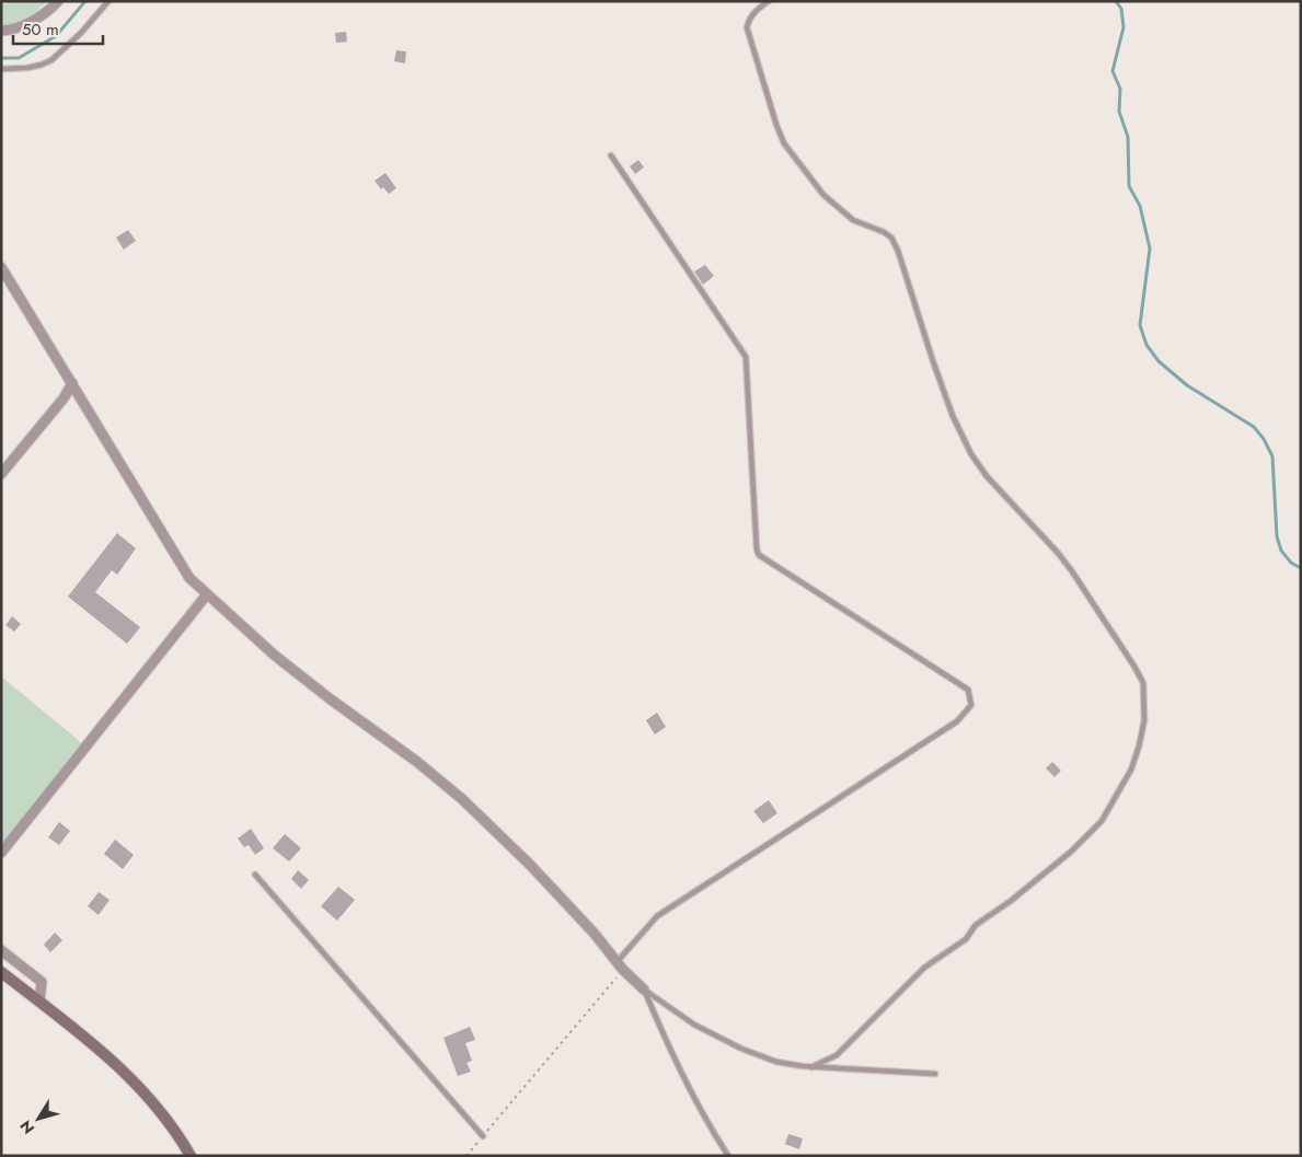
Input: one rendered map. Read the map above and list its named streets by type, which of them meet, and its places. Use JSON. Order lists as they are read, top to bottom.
{
  "scale_bar": "50 m",
  "north": "bottom left"
}
